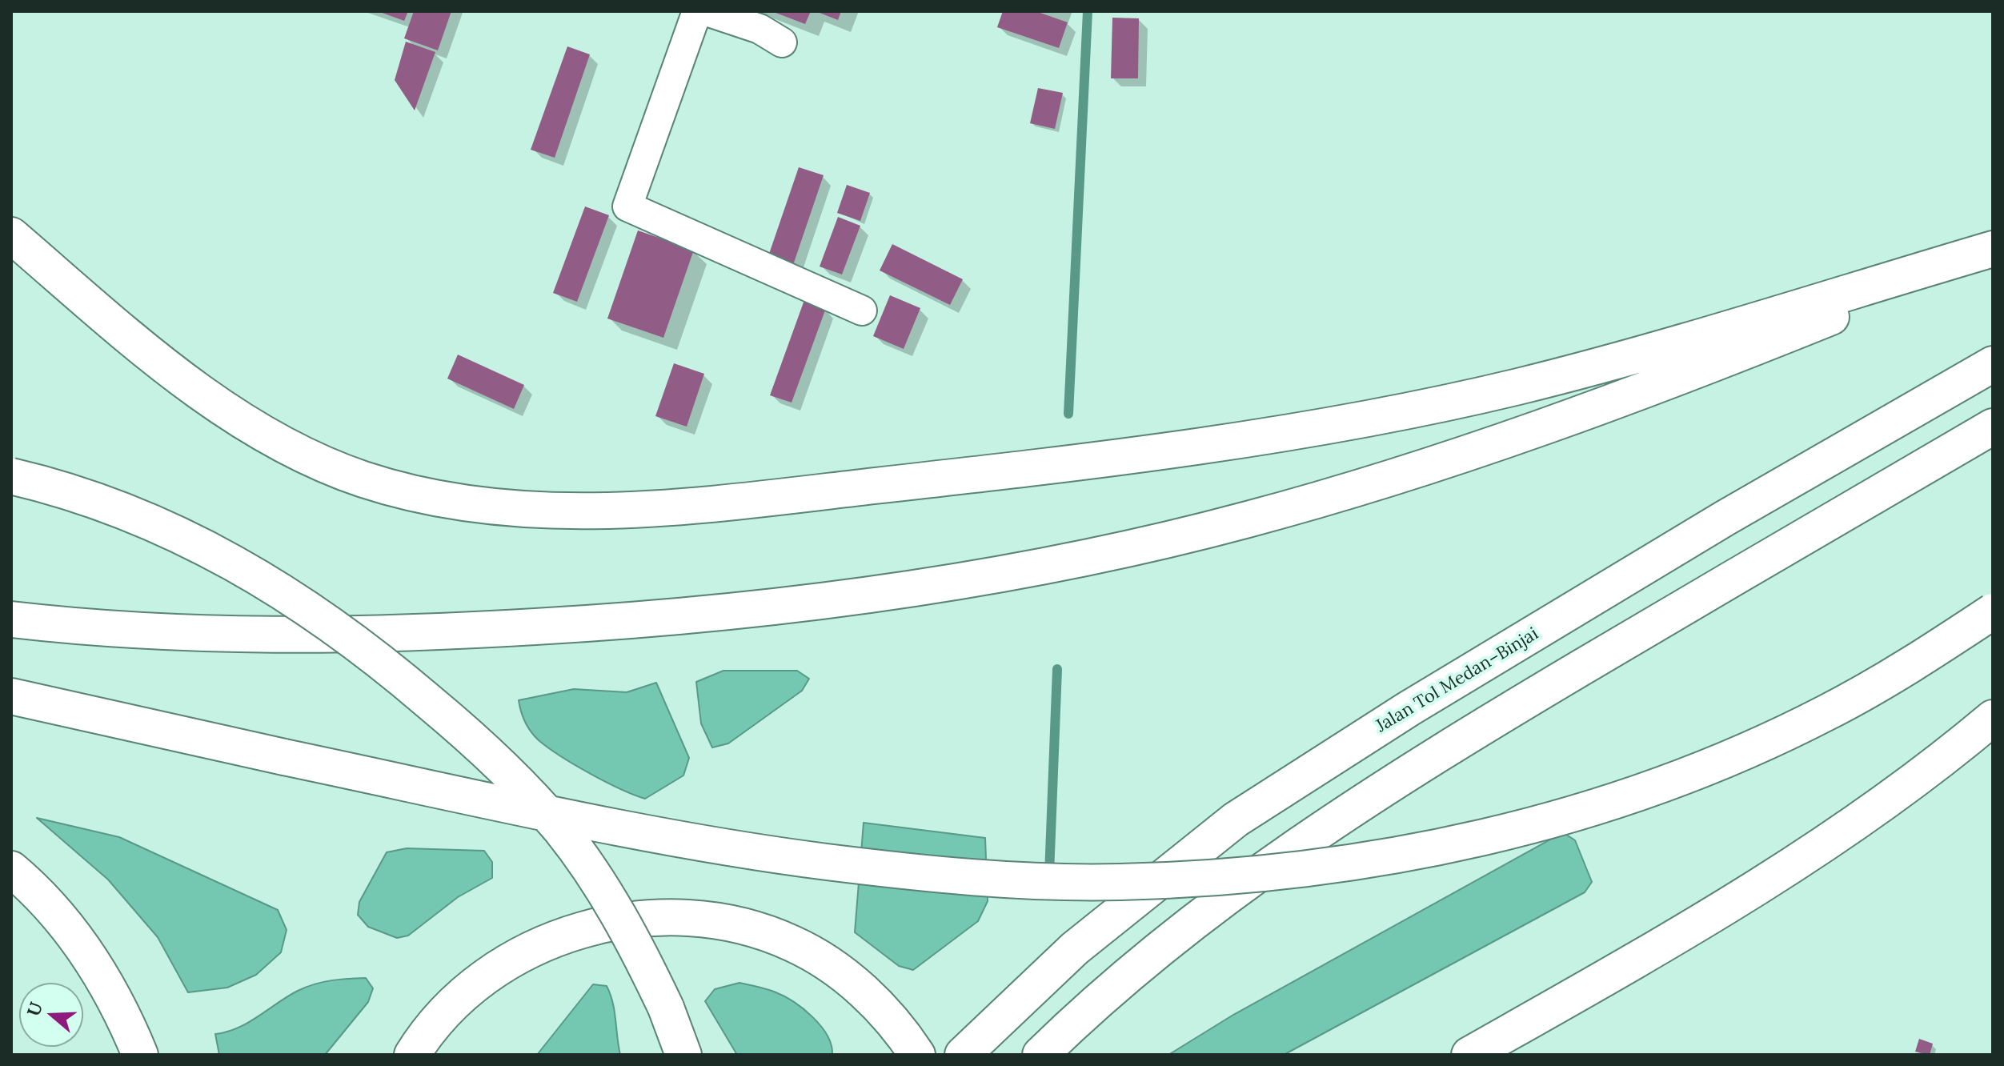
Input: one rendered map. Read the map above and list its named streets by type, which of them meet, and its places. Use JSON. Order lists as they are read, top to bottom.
{
  "streets": {
    "highway": ["Jalan Tol Medan–Binjai"]
  },
  "north": "left"
}
